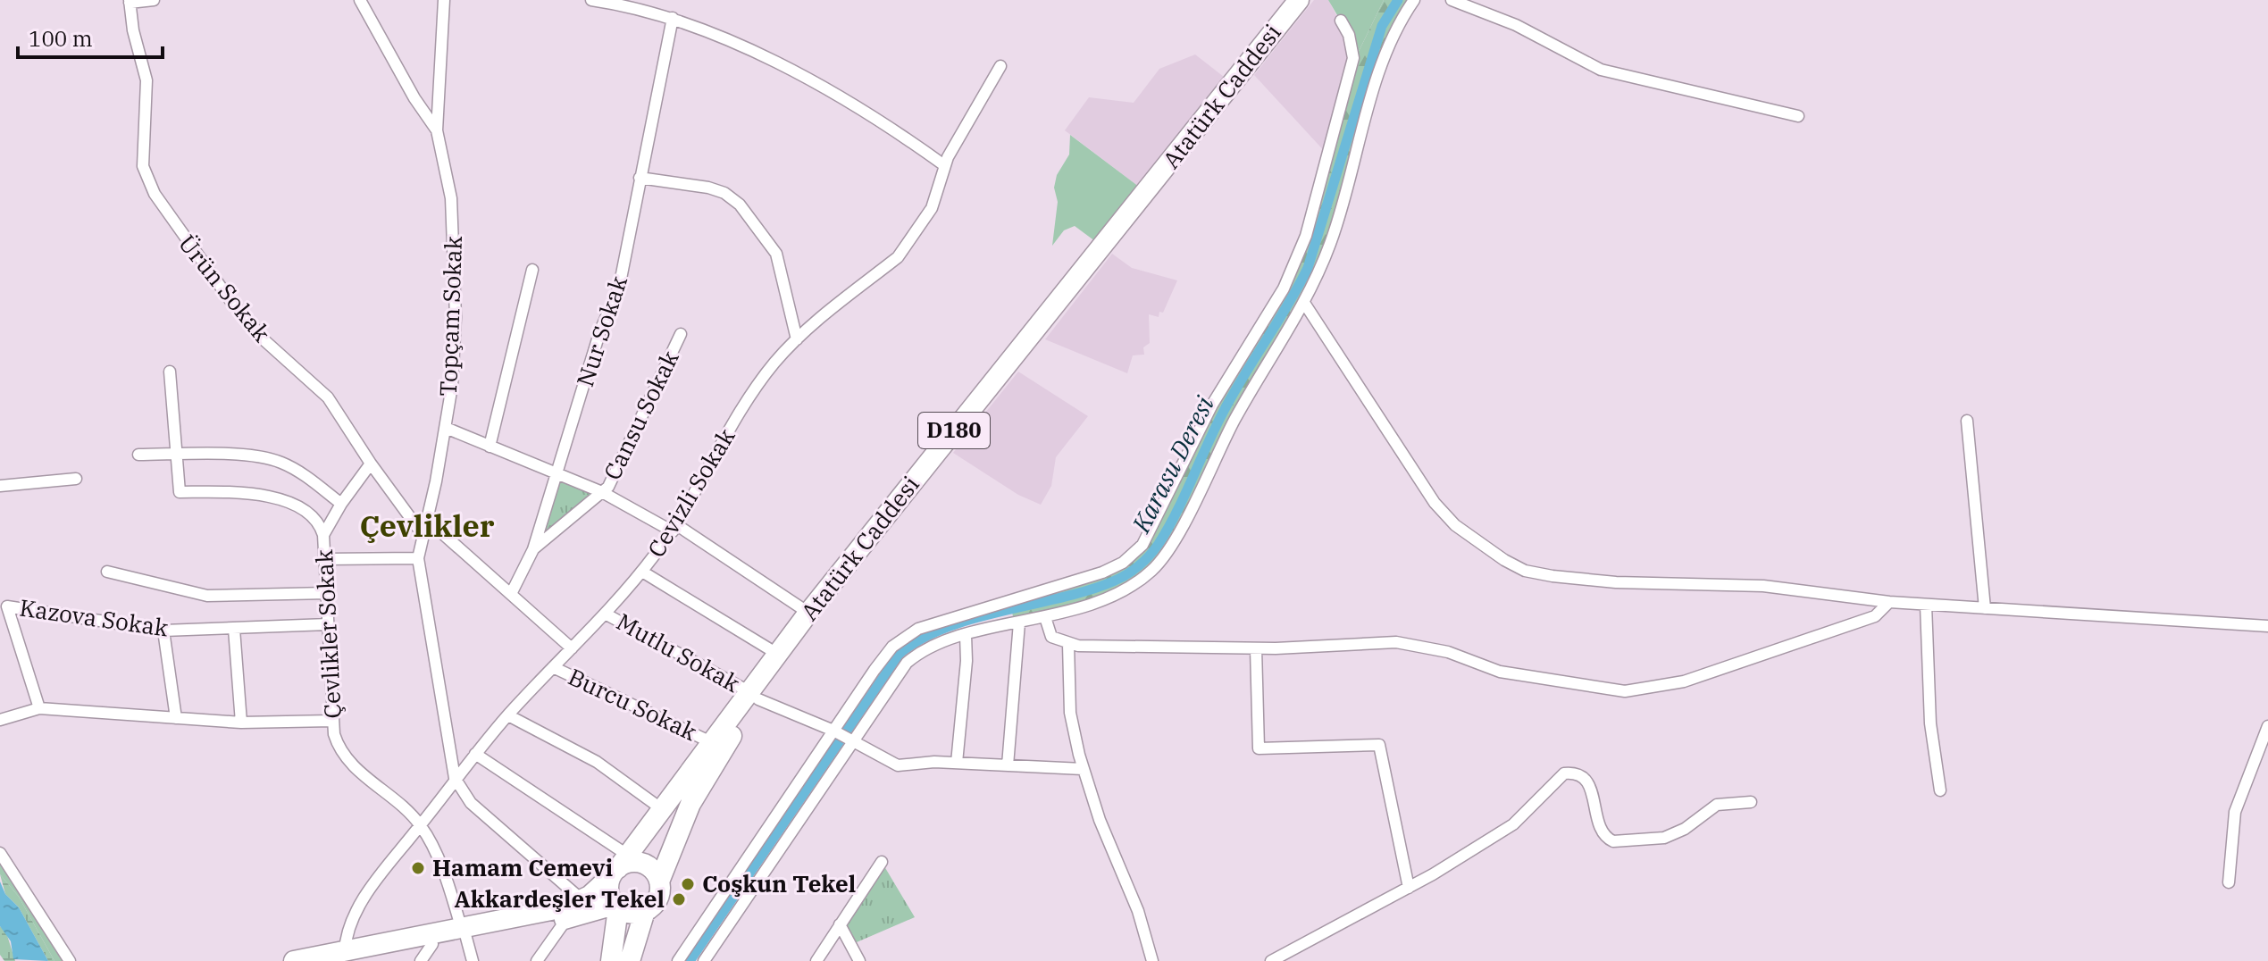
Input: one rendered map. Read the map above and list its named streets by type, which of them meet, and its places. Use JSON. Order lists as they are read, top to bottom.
{
  "streets": {
    "highway": ["Atatürk Caddesi", "D180"],
    "street": [
      "Ürün Sokak",
      "Topçam Sokak",
      "Nur Sokak",
      "Cansu Sokak",
      "Cevizli Sokak",
      "Kazova Sokak",
      "Çevlikler Sokak",
      "Mutlu Sokak",
      "Burcu Sokak"
    ]
  },
  "crossings": [
    ["Atatürk Caddesi", "Mutlu Sokak"],
    ["Atatürk Caddesi", "Burcu Sokak"],
    ["Ürün Sokak", "Topçam Sokak"],
    ["Ürün Sokak", "Çevlikler Sokak"],
    ["Topçam Sokak", "Cevizli Sokak"],
    ["Nur Sokak", "Cansu Sokak"],
    ["Cevizli Sokak", "Çevlikler Sokak"],
    ["Cevizli Sokak", "Mutlu Sokak"],
    ["Cevizli Sokak", "Burcu Sokak"],
    ["Kazova Sokak", "Çevlikler Sokak"]
  ],
  "districts": ["Çevlikler"],
  "water": ["Karasu Deresi"],
  "places": ["Hamam Cemevi", "Coşkun Tekel", "Akkardeşler Tekel"],
  "scale_bar": "100 m"
}
